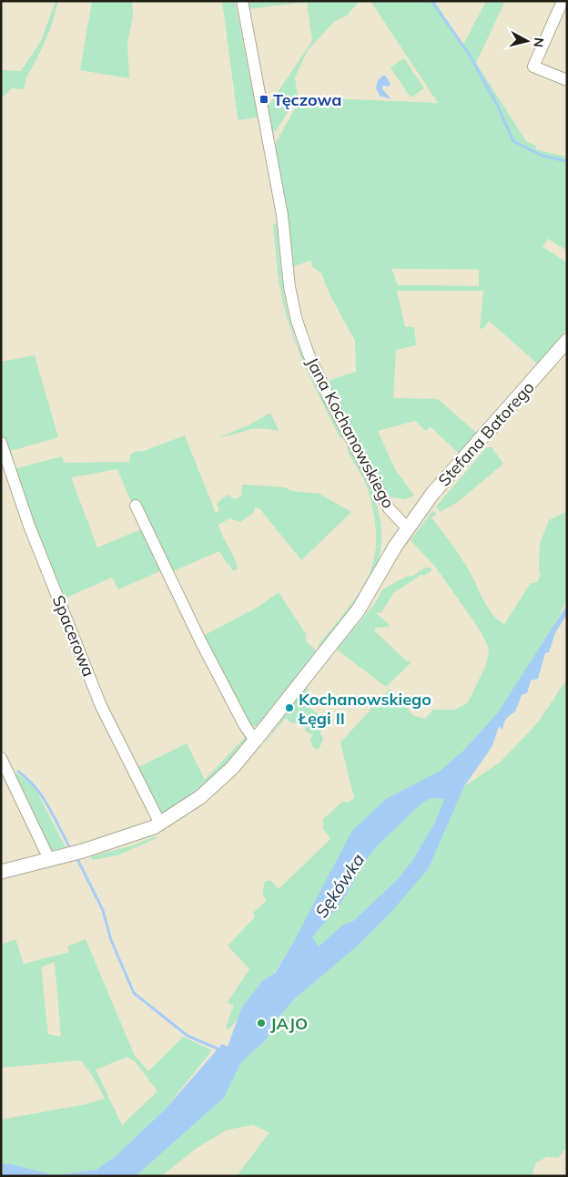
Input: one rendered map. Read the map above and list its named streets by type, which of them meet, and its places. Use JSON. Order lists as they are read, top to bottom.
{
  "streets": {
    "street": ["Jana Kochanowskiego", "Stefana Batorego", "Spacerowa"]
  },
  "crossings": [
    ["Jana Kochanowskiego", "Stefana Batorego"]
  ],
  "water": ["Sękówka"],
  "places": {
    "transit": ["Tęczowa"],
    "other": ["Kochanowskiego Łęgi II", "JAJO"]
  },
  "north": "right"
}
